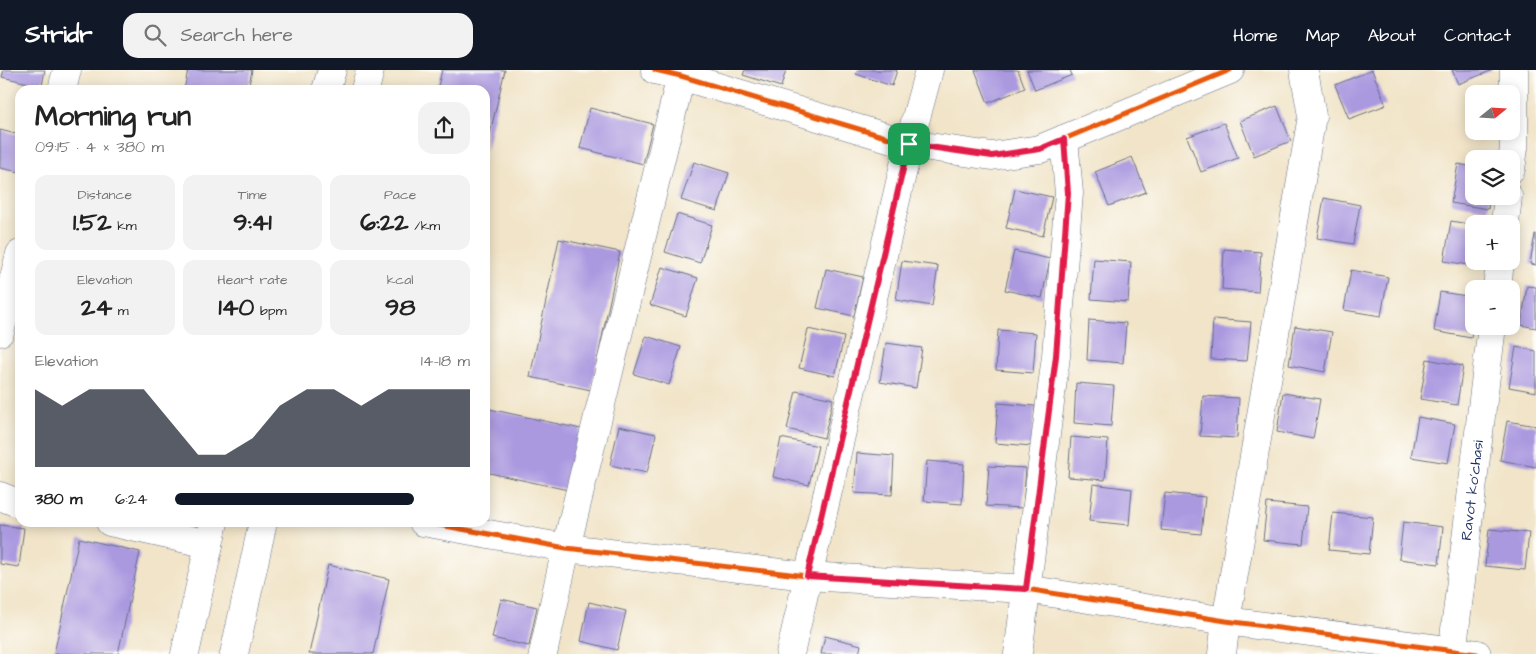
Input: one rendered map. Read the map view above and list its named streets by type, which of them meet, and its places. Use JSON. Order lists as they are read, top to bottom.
{
  "streets": {
    "street": ["Ravot ko'chasi"]
  },
  "north": "right",
  "page": {
    "header": "Stridr",
    "search": "Search here",
    "nav": [
      "Home",
      "Map",
      "About",
      "Contact"
    ],
    "map_buttons": ["+", "−"],
    "heading": ["Morning run", "09:15 · 4 × 380 m"],
    "stats": [
      ["Distance", "1.52 km"],
      ["Time", "9:41"],
      ["Pace", "6:22 /km"],
      ["Elevation", "24 m"],
      ["Heart rate", "140 bpm"],
      ["kcal", "98"]
    ],
    "chart": ["Elevation", "14–18 m"],
    "list": [
      {
        "name": "380 m",
        "note": "6:24"
      }
    ]
  }
}
